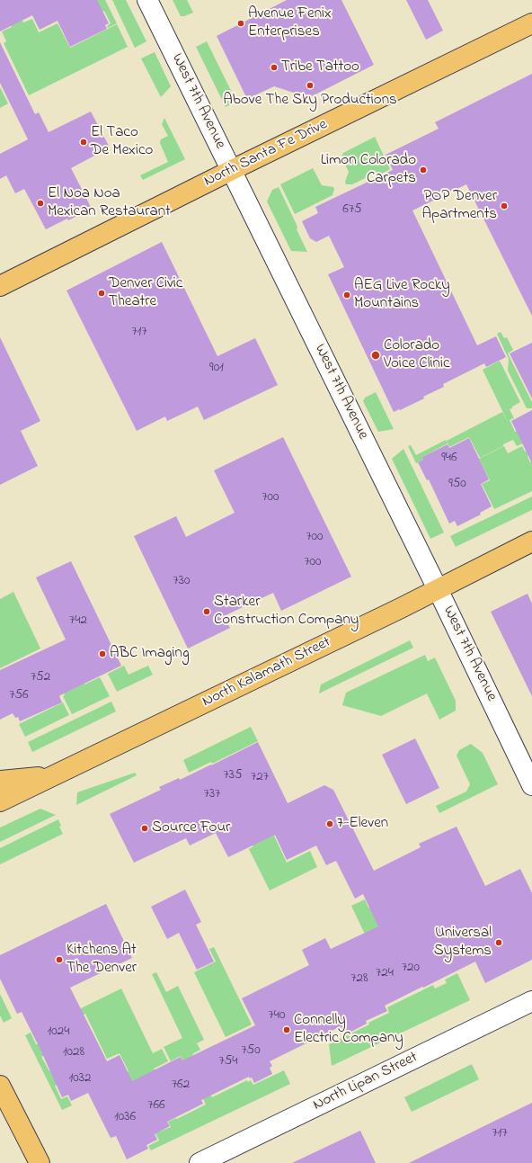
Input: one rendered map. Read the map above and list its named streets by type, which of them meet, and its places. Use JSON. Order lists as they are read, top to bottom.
{
  "streets": {
    "main road": ["North Santa Fe Drive", "North Kalamath Street"],
    "street": ["West 7th Avenue", "North Lipan Street"]
  },
  "crossings": [
    ["West 7th Avenue", "North Santa Fe Drive"],
    ["West 7th Avenue", "North Kalamath Street"]
  ],
  "places": [
    "Avenue Fenix Enterprises",
    "Tribe Tattoo",
    "Above The Sky Productions",
    "El Taco De Mexico",
    "Limon Colorado Carpets",
    "El Noa Noa Mexican Restaurant",
    "POP Denver Apartments",
    "Denver Civic Theatre",
    "AEG Live Rocky Mountains",
    "Colorado Voice Clinic",
    "Starker Construction Company",
    "ABC Imaging",
    "7-Eleven",
    "Source Four",
    "Universal Systems",
    "Kitchens At The Denver",
    "Connelly Electric Company"
  ],
  "house_numbers": [
    "675",
    "717",
    "901",
    "946",
    "950",
    "700",
    "700",
    "700",
    "730",
    "742",
    "752",
    "756",
    "735",
    "727",
    "737",
    "720",
    "724",
    "728",
    "740",
    "1024",
    "750",
    "1028",
    "754",
    "1032",
    "762",
    "766",
    "1036",
    "717"
  ]
}
